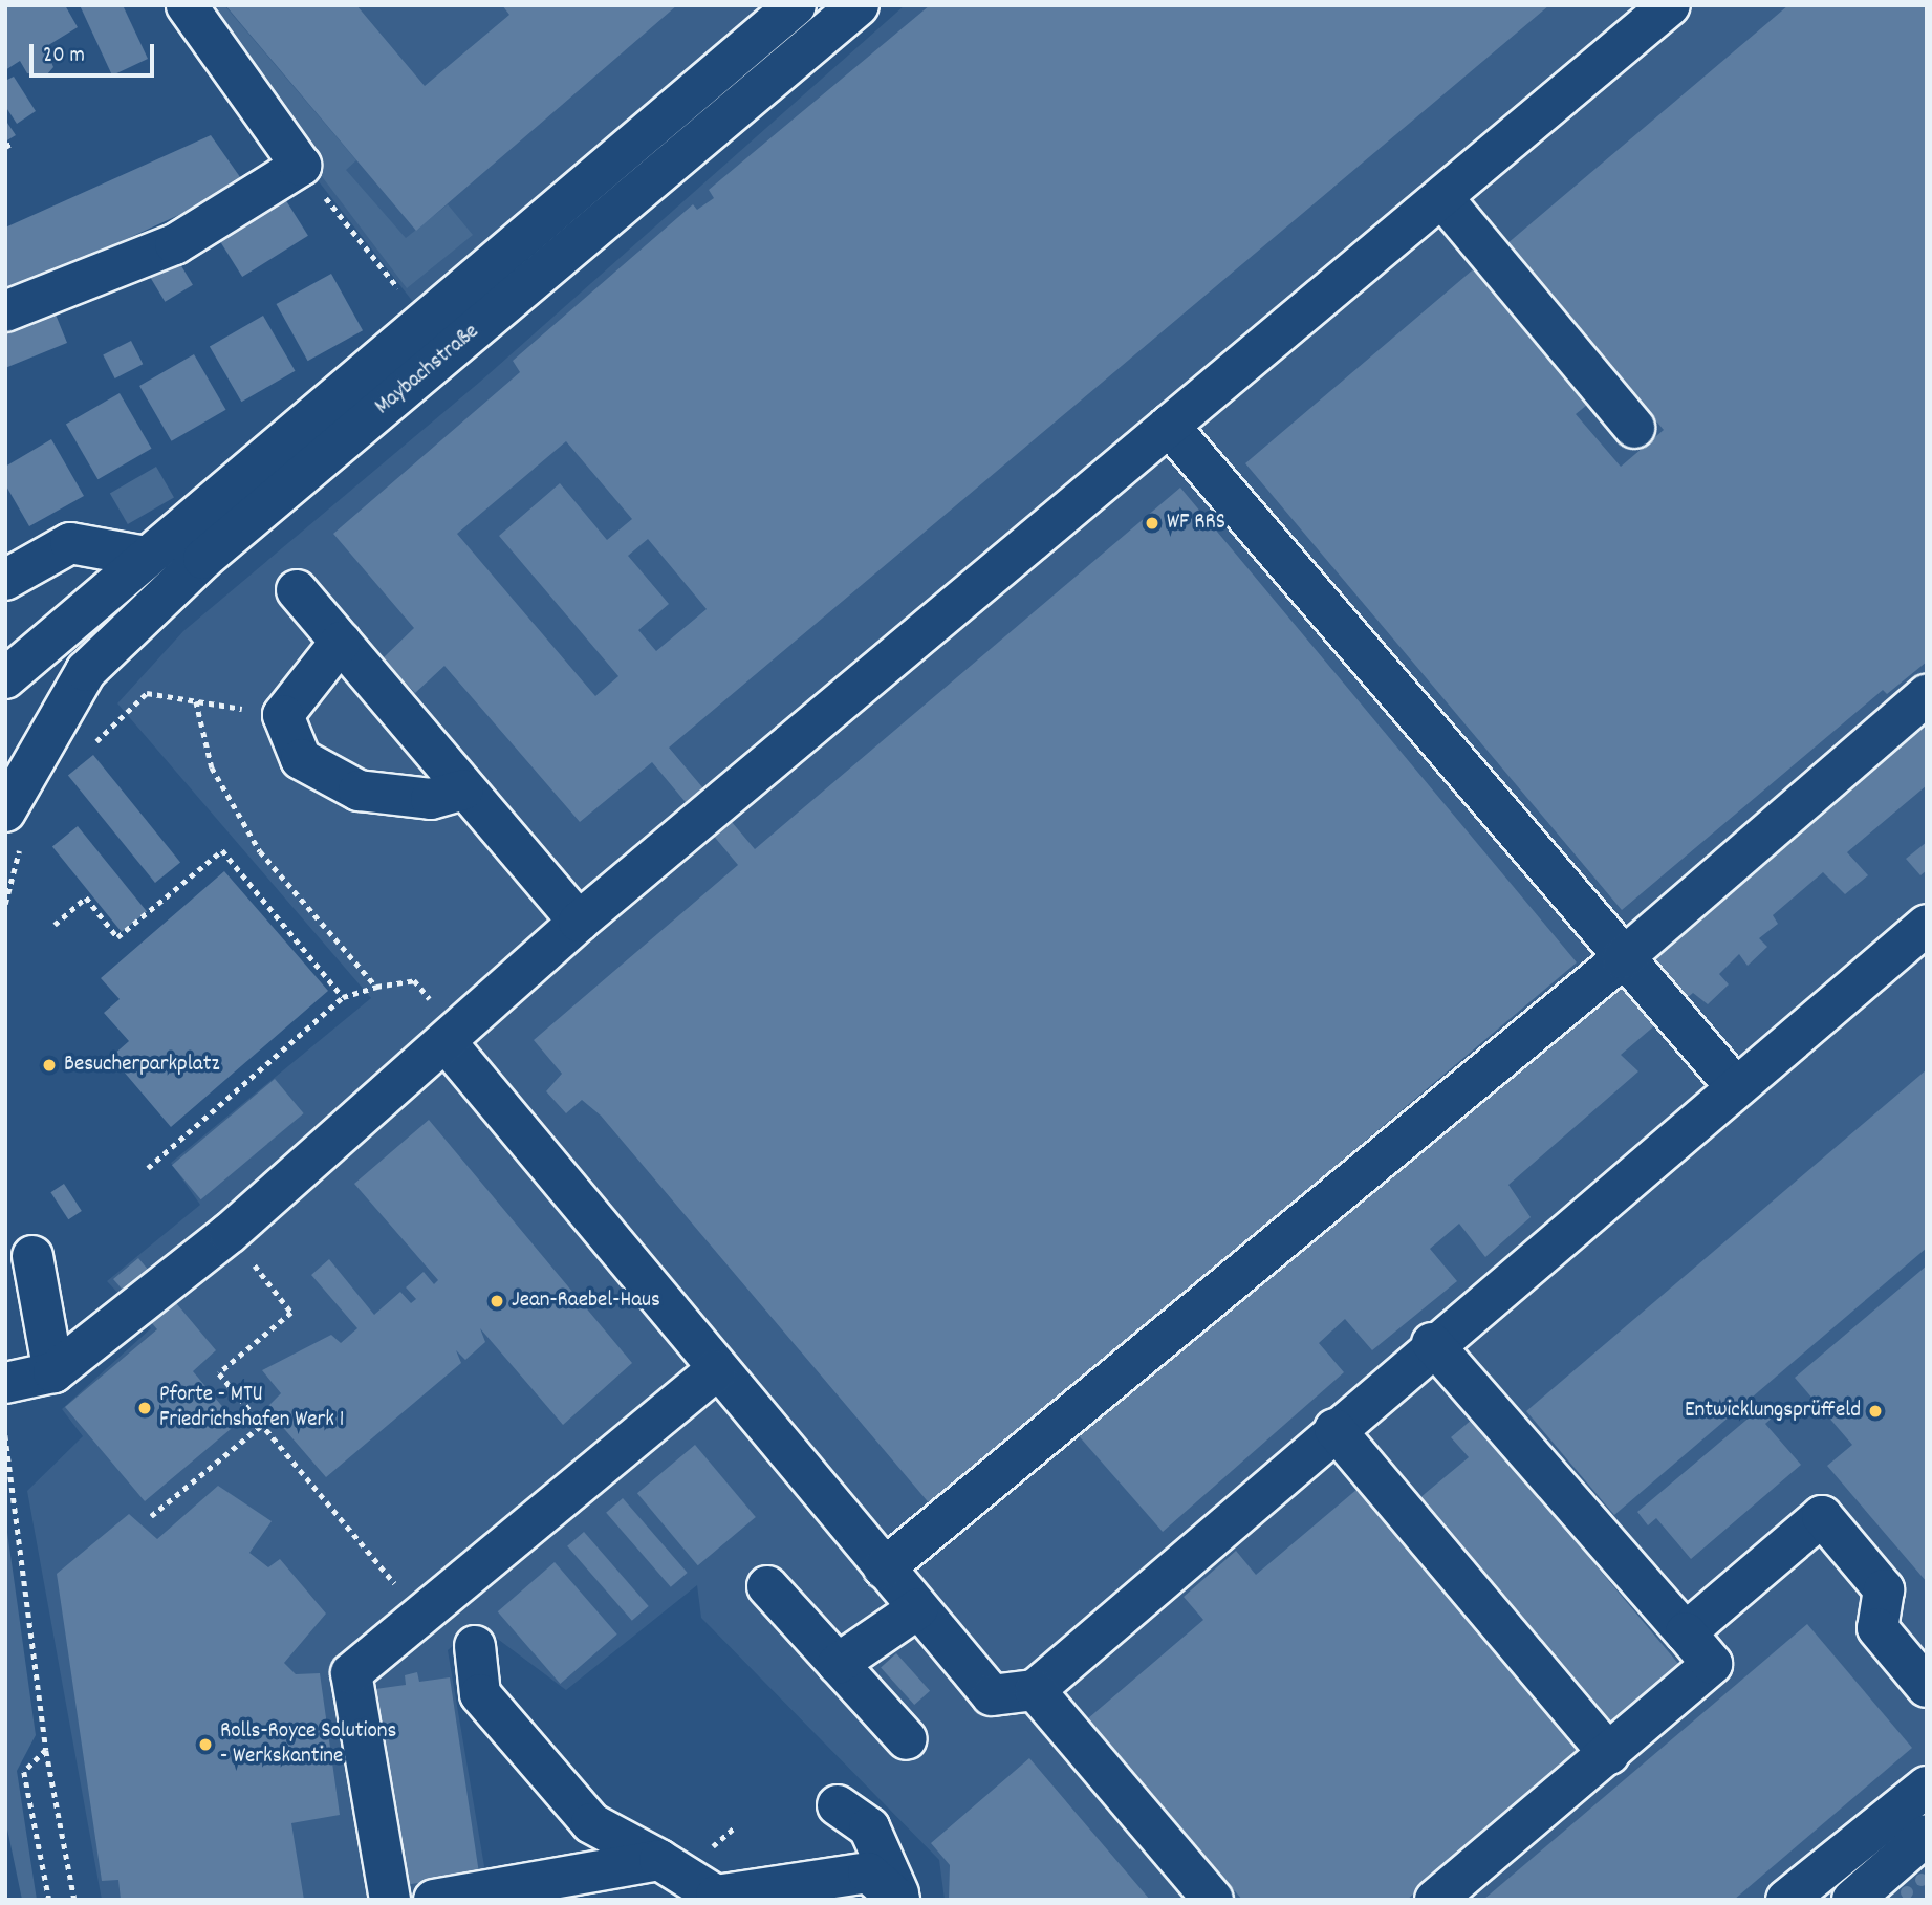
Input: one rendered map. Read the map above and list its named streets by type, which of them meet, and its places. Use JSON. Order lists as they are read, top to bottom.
{
  "streets": {
    "main road": ["Maybachstraße"]
  },
  "places": [
    "WF RRS",
    "Besucherparkplatz",
    "Jean-Raebel-Haus",
    "Pforte - MTU Friedrichshafen Werk 1",
    "Entwicklungsprüffeld",
    "Rolls-Royce Solutions - Werkskantine"
  ],
  "scale_bar": "20 m"
}
